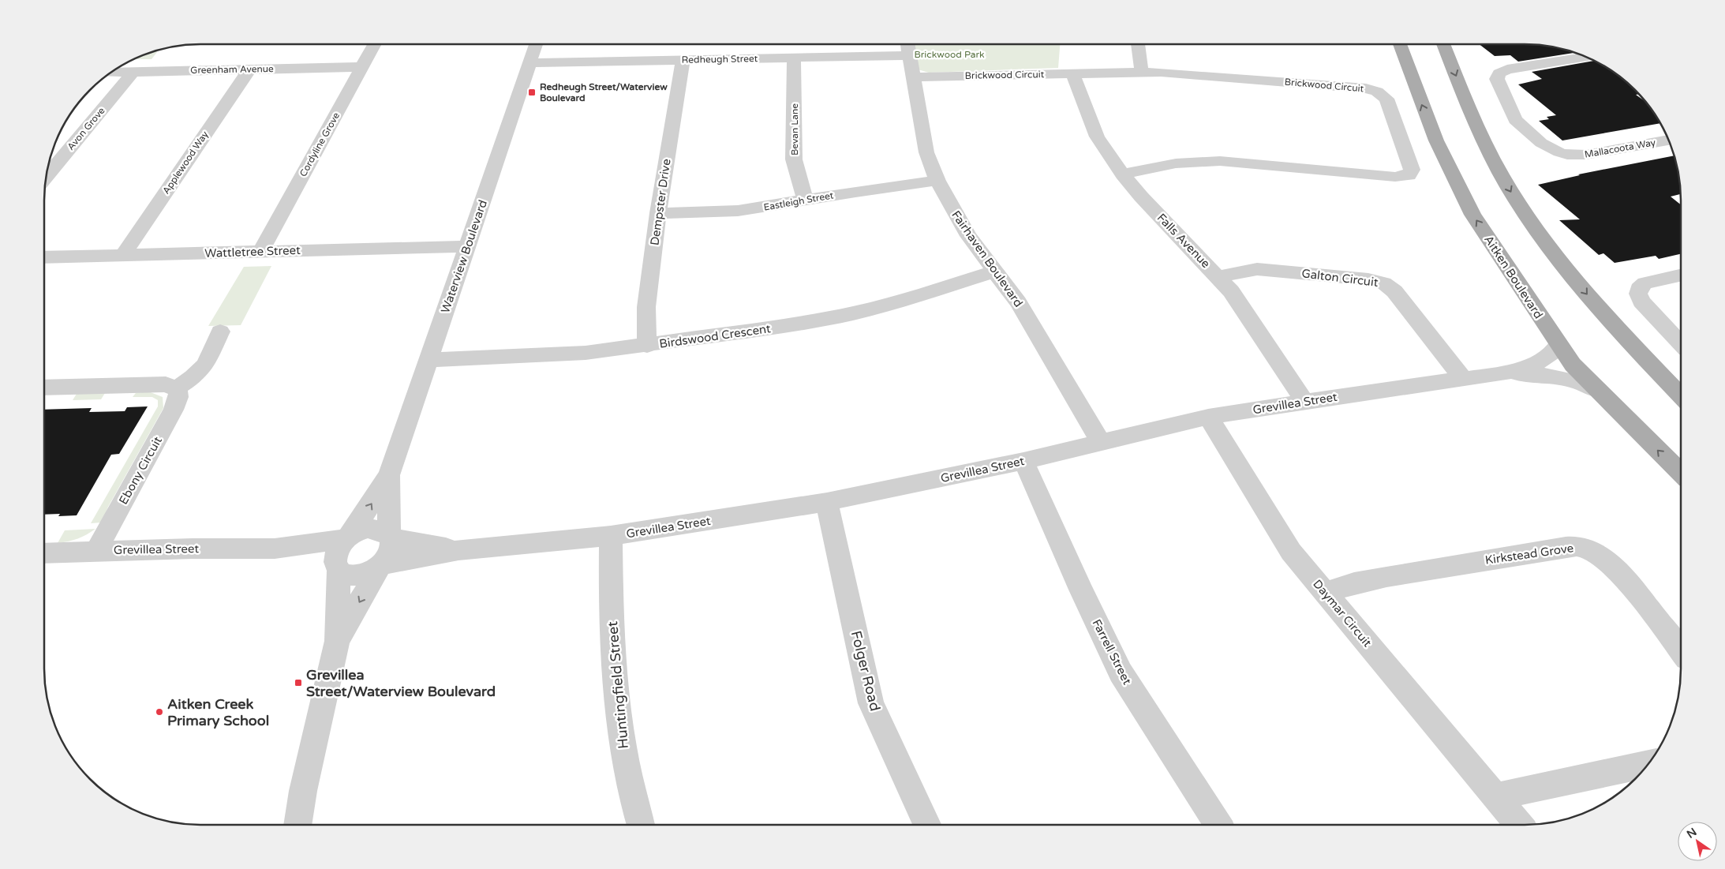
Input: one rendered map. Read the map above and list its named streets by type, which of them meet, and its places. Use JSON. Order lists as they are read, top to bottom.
{
  "streets": {
    "main road": ["Aitken Boulevard"],
    "street": [
      "Redheugh Street",
      "Greenham Avenue",
      "Brickwood Circuit",
      "Avon Grove",
      "Bevan Lane",
      "Cordyline Grove",
      "Mallacoota Way",
      "Applewood Way",
      "Eastleigh Street",
      "Dempster Drive",
      "Falls Avenue",
      "Wattletree Street",
      "Waterview Boulevard",
      "Fairhaven Boulevard",
      "Galton Circuit",
      "Birdswood Crescent",
      "Grevillea Street",
      "Ebony Circuit",
      "Kirkstead Grove",
      "Daymar Circuit",
      "Farrell Street",
      "Folger Road",
      "Huntingfield Street"
    ]
  },
  "crossings": [
    ["Redheugh Street", "Bevan Lane"],
    ["Redheugh Street", "Dempster Drive"],
    ["Redheugh Street", "Waterview Boulevard"],
    ["Redheugh Street", "Fairhaven Boulevard"],
    ["Greenham Avenue", "Avon Grove"],
    ["Greenham Avenue", "Cordyline Grove"],
    ["Greenham Avenue", "Applewood Way"],
    ["Brickwood Circuit", "Falls Avenue"],
    ["Brickwood Circuit", "Fairhaven Boulevard"],
    ["Bevan Lane", "Eastleigh Street"],
    ["Cordyline Grove", "Wattletree Street"],
    ["Applewood Way", "Wattletree Street"],
    ["Eastleigh Street", "Dempster Drive"],
    ["Eastleigh Street", "Fairhaven Boulevard"],
    ["Dempster Drive", "Birdswood Crescent"],
    ["Falls Avenue", "Galton Circuit"],
    ["Falls Avenue", "Grevillea Street"],
    ["Wattletree Street", "Waterview Boulevard"],
    ["Waterview Boulevard", "Birdswood Crescent"],
    ["Waterview Boulevard", "Grevillea Street"],
    ["Fairhaven Boulevard", "Birdswood Crescent"],
    ["Fairhaven Boulevard", "Grevillea Street"],
    ["Galton Circuit", "Grevillea Street"],
    ["Grevillea Street", "Ebony Circuit"],
    ["Grevillea Street", "Daymar Circuit"],
    ["Grevillea Street", "Farrell Street"],
    ["Grevillea Street", "Folger Road"],
    ["Grevillea Street", "Huntingfield Street"],
    ["Kirkstead Grove", "Daymar Circuit"]
  ],
  "parks": ["Brickwood Park"],
  "places": {
    "transit": ["Redheugh Street/Waterview Boulevard", "Grevillea Street/Waterview Boulevard"],
    "other": ["Aitken Creek Primary School"]
  },
  "north": "top left"
}
